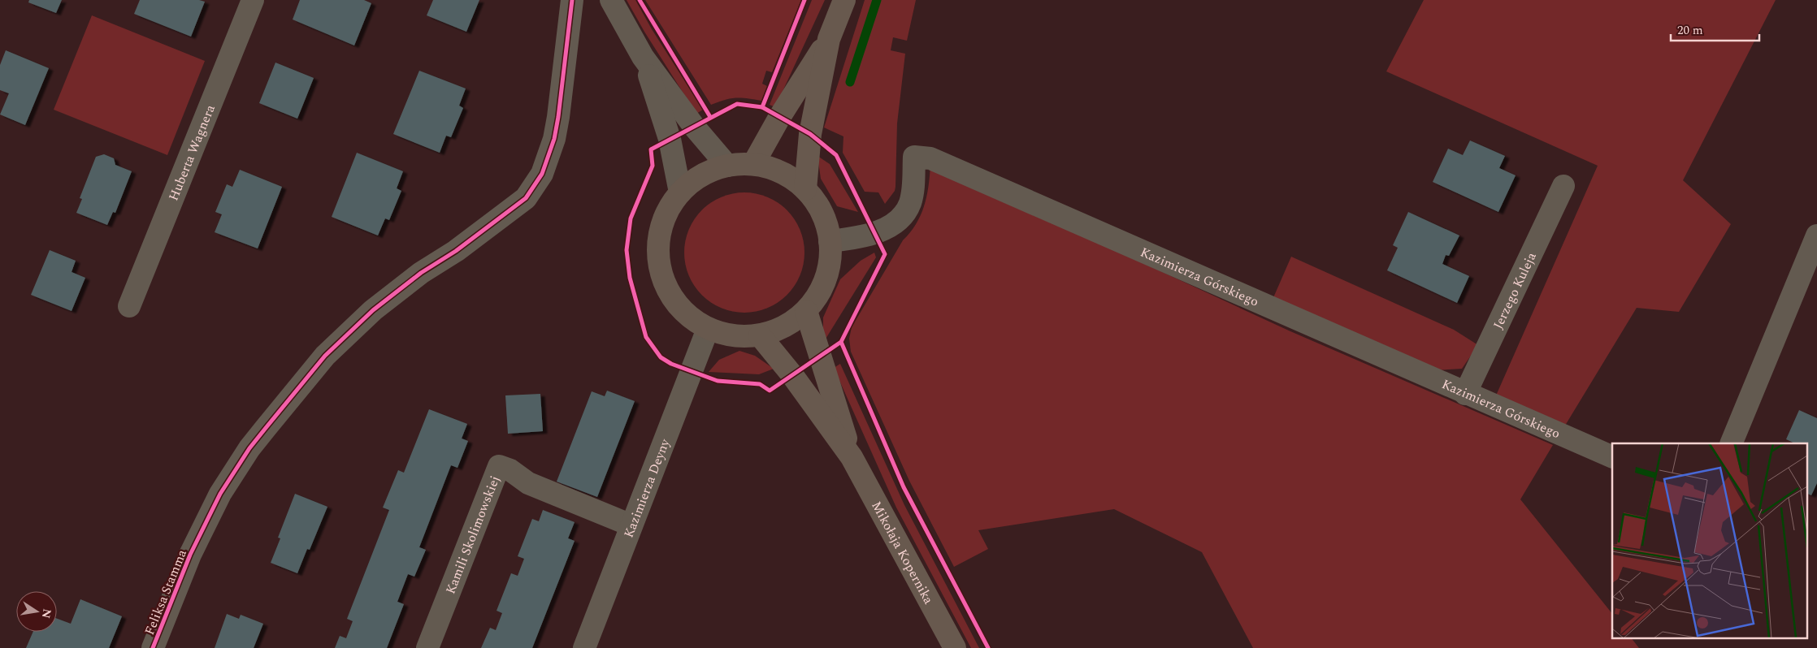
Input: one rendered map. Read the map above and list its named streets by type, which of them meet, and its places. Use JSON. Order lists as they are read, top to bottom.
{
  "streets": {
    "main road": ["Mikołaja Kopernika"],
    "street": [
      "Huberta Wagnera",
      "Kazimierza Górskiego",
      "Jerzego Kuleja",
      "Kazimierza Deyny",
      "Kamili Skolimowskiej",
      "Feliksa Stamma"
    ]
  },
  "crossings": [
    ["Kazimierza Górskiego", "Jerzego Kuleja"],
    ["Kazimierza Deyny", "Kamili Skolimowskiej"]
  ],
  "scale_bar": "20 m",
  "north": "right"
}
